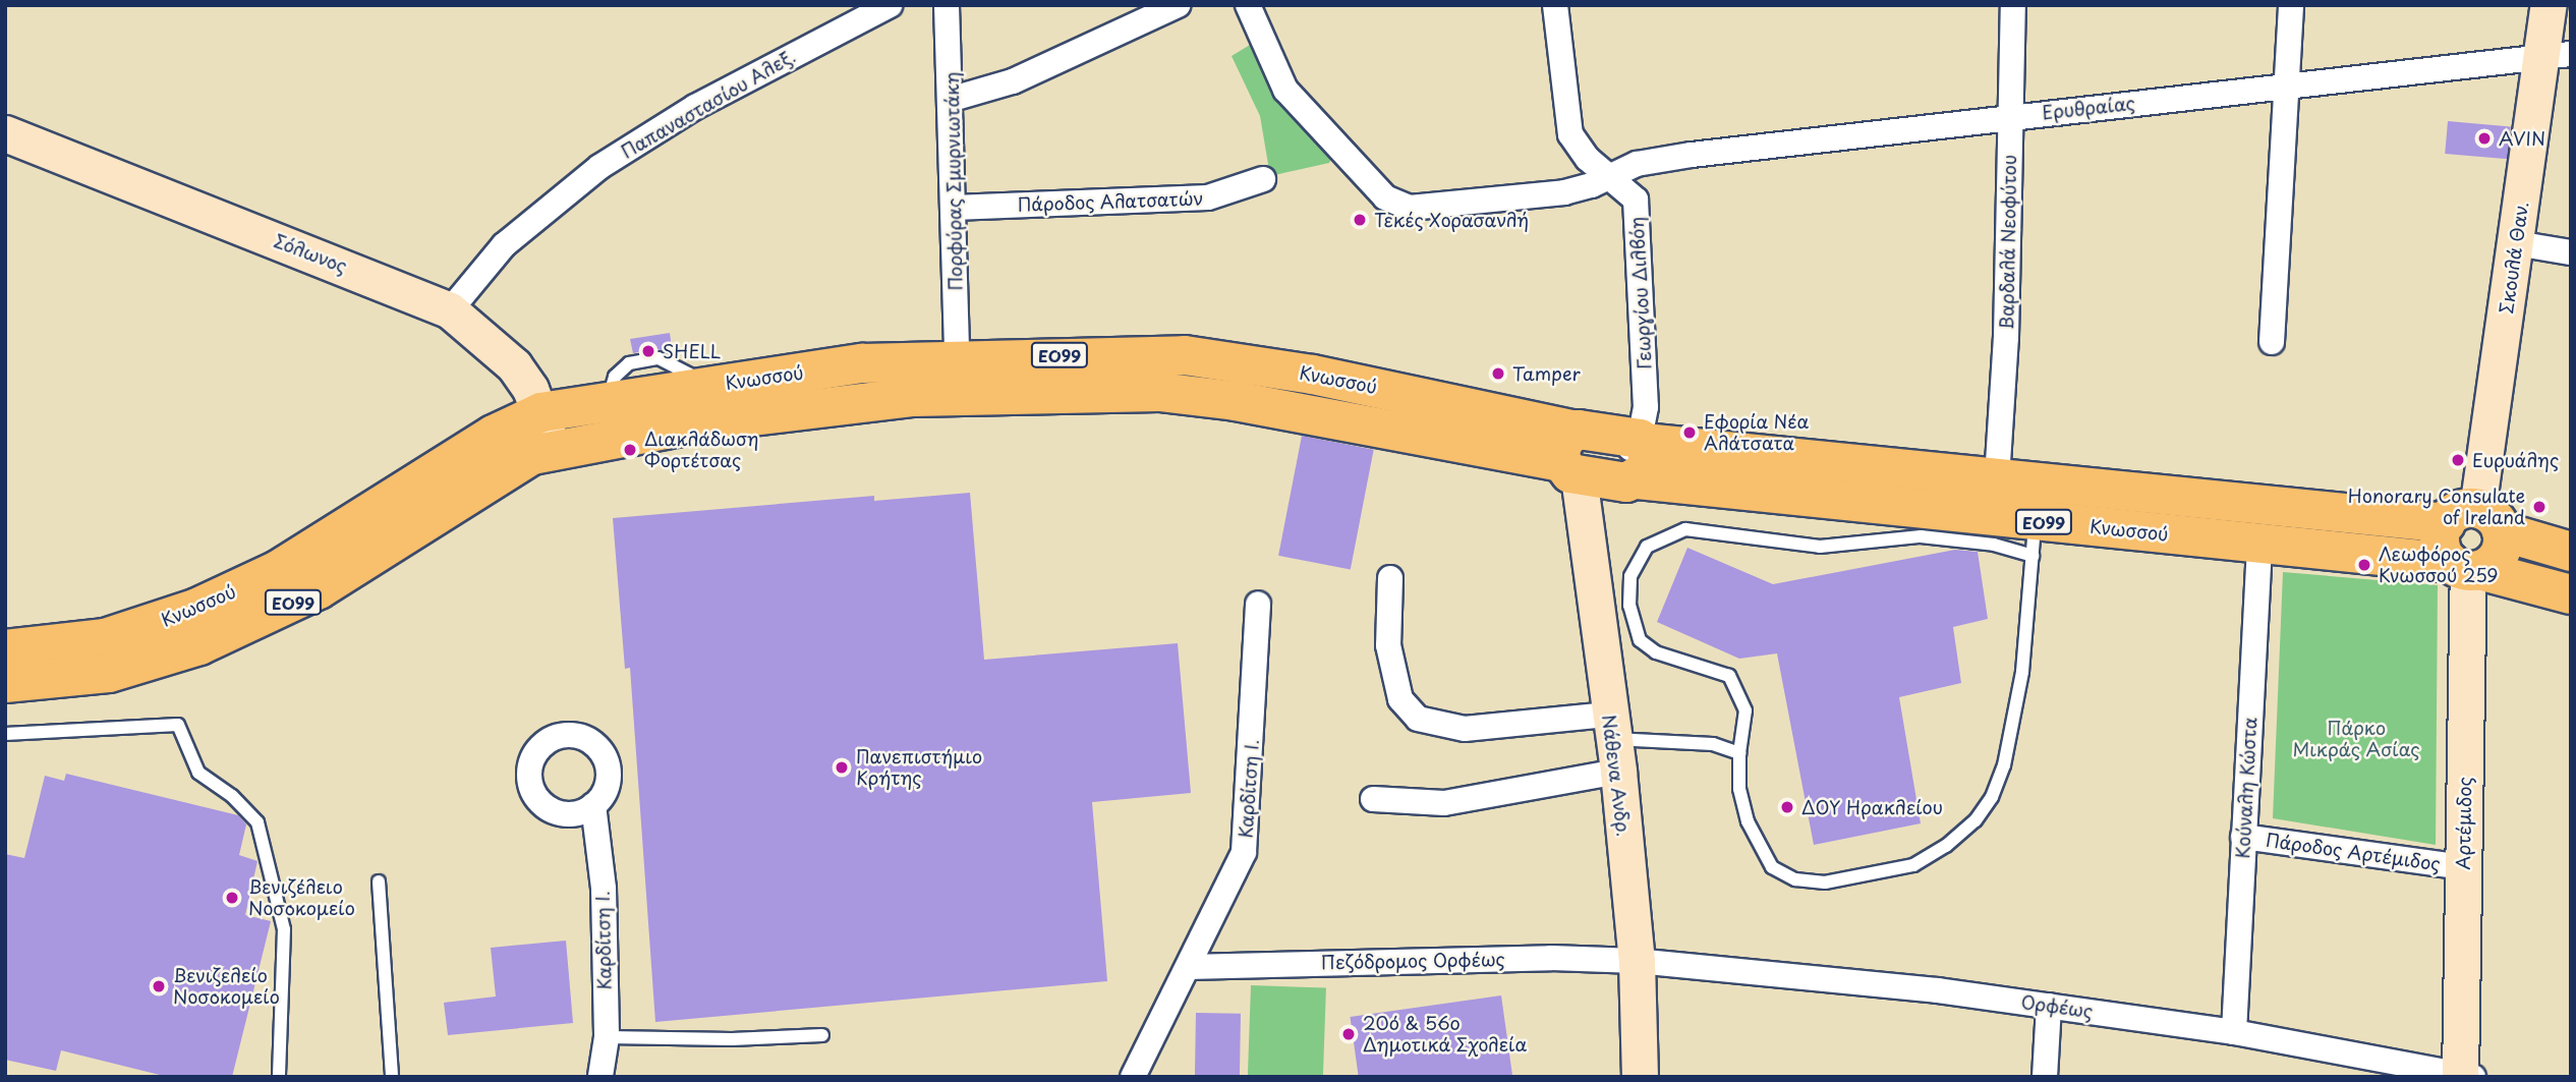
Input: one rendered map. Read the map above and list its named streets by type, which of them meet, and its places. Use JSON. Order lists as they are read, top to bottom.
{
  "streets": {
    "main road": ["ΕΟ99", "Κνωσσού"],
    "street": [
      "Παπαναστασίου Αλεξ.",
      "Ερυθραίας",
      "Πορφύρας Σμυρνιωτάκη",
      "Πάροδος Αλατσατών",
      "Βαρδαλά Νεοφύτου",
      "Σόλωνος",
      "Σκουλά Θαν.",
      "Γεωργίου Διλβόη",
      "Νάθενα Ανδρ.",
      "Κούναλη Κώστα",
      "Καρδίτση Ι.",
      "Αρτέμιδος",
      "Πάροδος Αρτέμιδος",
      "Πεζόδρομος Ορφέως",
      "Ορφέως"
    ]
  },
  "crossings": [
    ["Παπαναστασίου Αλεξ.", "Σόλωνος"],
    ["Ερυθραίας", "Βαρδαλά Νεοφύτου"],
    ["Ερυθραίας", "Σκουλά Θαν."],
    ["Ερυθραίας", "Γεωργίου Διλβόη"],
    ["Πορφύρας Σμυρνιωτάκη", "Πάροδος Αλατσατών"],
    ["Πορφύρας Σμυρνιωτάκη", "Κνωσσού"],
    ["Βαρδαλά Νεοφύτου", "ΕΟ99"],
    ["Σόλωνος", "Κνωσσού"],
    ["Σκουλά Θαν.", "ΕΟ99"],
    ["Γεωργίου Διλβόη", "ΕΟ99"],
    ["Γεωργίου Διλβόη", "Κνωσσού"],
    ["ΕΟ99", "Κνωσσού"],
    ["ΕΟ99", "Νάθενα Ανδρ."],
    ["Κνωσσού", "Νάθενα Ανδρ."],
    ["Κνωσσού", "Κούναλη Κώστα"],
    ["Κνωσσού", "Αρτέμιδος"],
    ["Νάθενα Ανδρ.", "Πεζόδρομος Ορφέως"],
    ["Νάθενα Ανδρ.", "Ορφέως"],
    ["Κούναλη Κώστα", "Πάροδος Αρτέμιδος"],
    ["Κούναλη Κώστα", "Ορφέως"],
    ["Καρδίτση Ι.", "Πεζόδρομος Ορφέως"],
    ["Αρτέμιδος", "Πάροδος Αρτέμιδος"],
    ["Αρτέμιδος", "Ορφέως"],
    ["Πεζόδρομος Ορφέως", "Ορφέως"]
  ],
  "parks": ["Πάρκο Μικράς Ασίας"],
  "places": [
    "AVIN",
    "Τεκές Χορασανλή",
    "SHELL",
    "Tamper",
    "Εφορία Νέα Αλάτσατα",
    "Διακλάδωση Φορτέτσας",
    "Ευρυάλης",
    "Honorary Consulate of Ireland",
    "Λεωφόρος Κνωσσού 259",
    "Πανεπιστήμιο Κρήτης",
    "ΔΟΥ Ηρακλείου",
    "Βενιζέλειο Νοσοκομείο",
    "Βενιζελείο Νοσοκομείο",
    "20ό & 56ο Δημοτικά Σχολεία"
  ]
}
